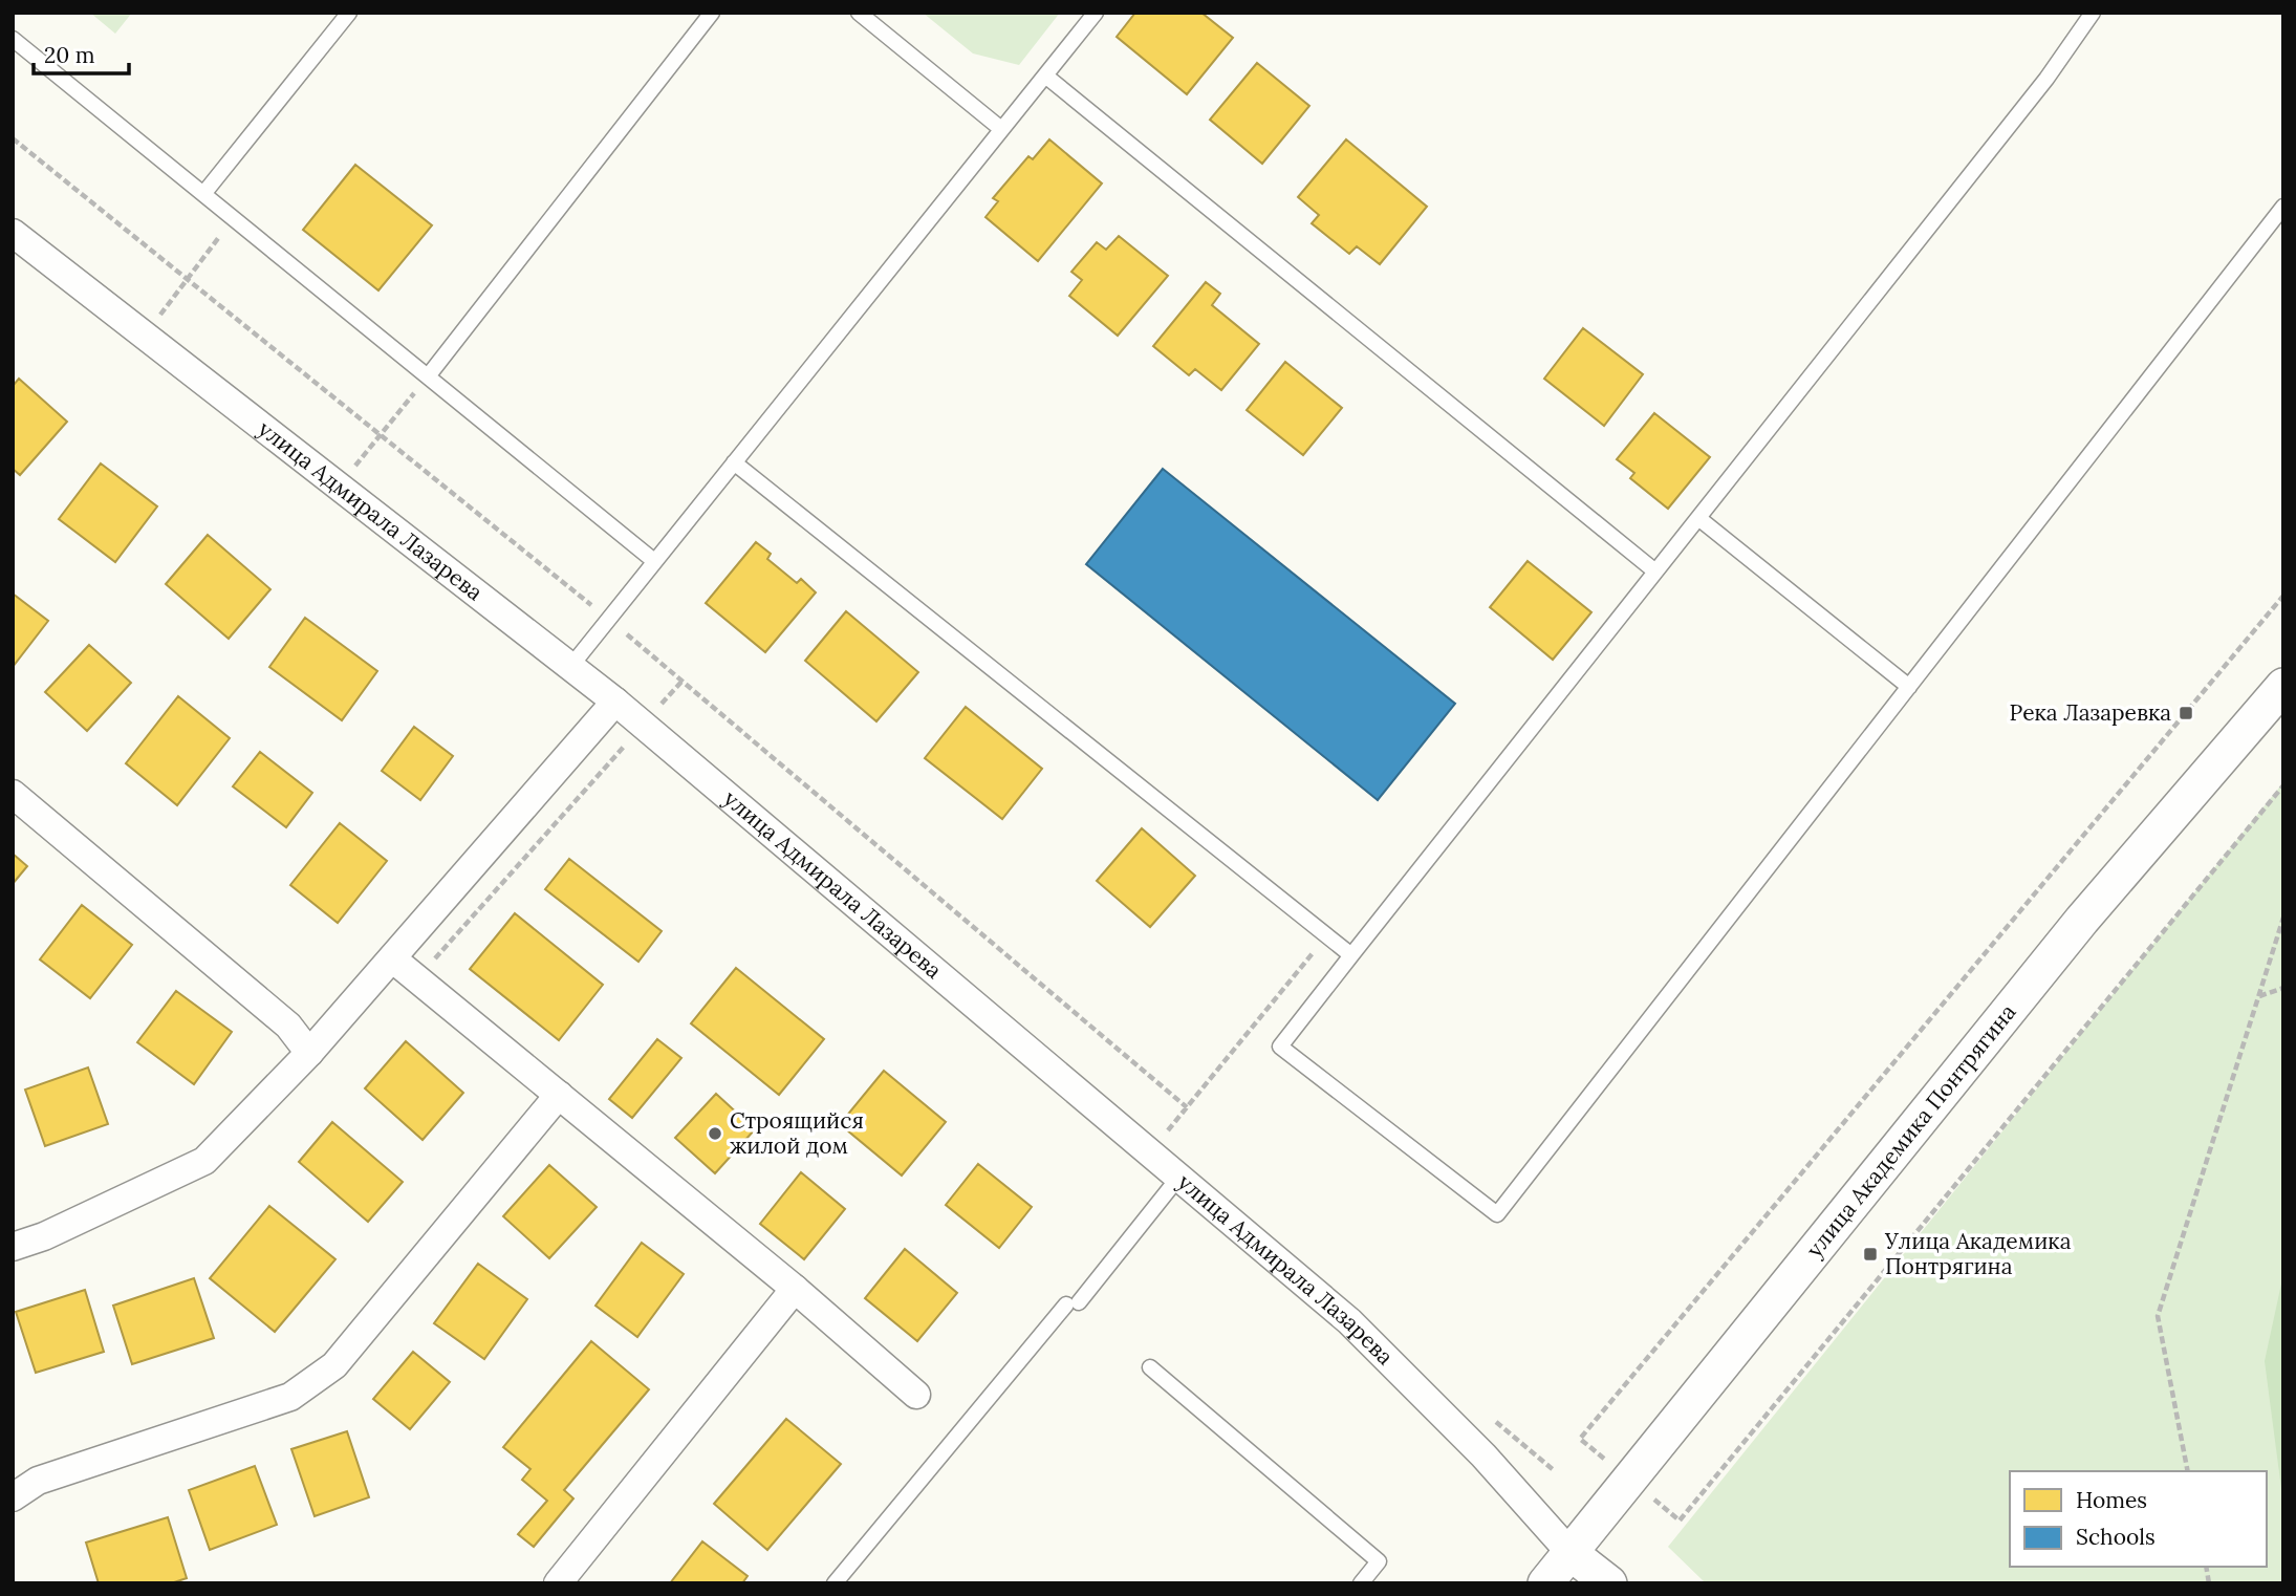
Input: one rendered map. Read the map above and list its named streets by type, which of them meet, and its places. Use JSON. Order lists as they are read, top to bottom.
{
  "streets": {
    "street": ["улица Адмирала Лазарева", "улица Академика Понтрягина"]
  },
  "crossings": [
    ["улица Адмирала Лазарева", "улица Академика Понтрягина"]
  ],
  "places": {
    "transit": ["Река Лазаревка", "Улица Академика Понтрягина"],
    "other": ["Строящийся жилой дом"]
  },
  "legend": ["Homes", "Schools"],
  "scale_bar": "20 m"
}
